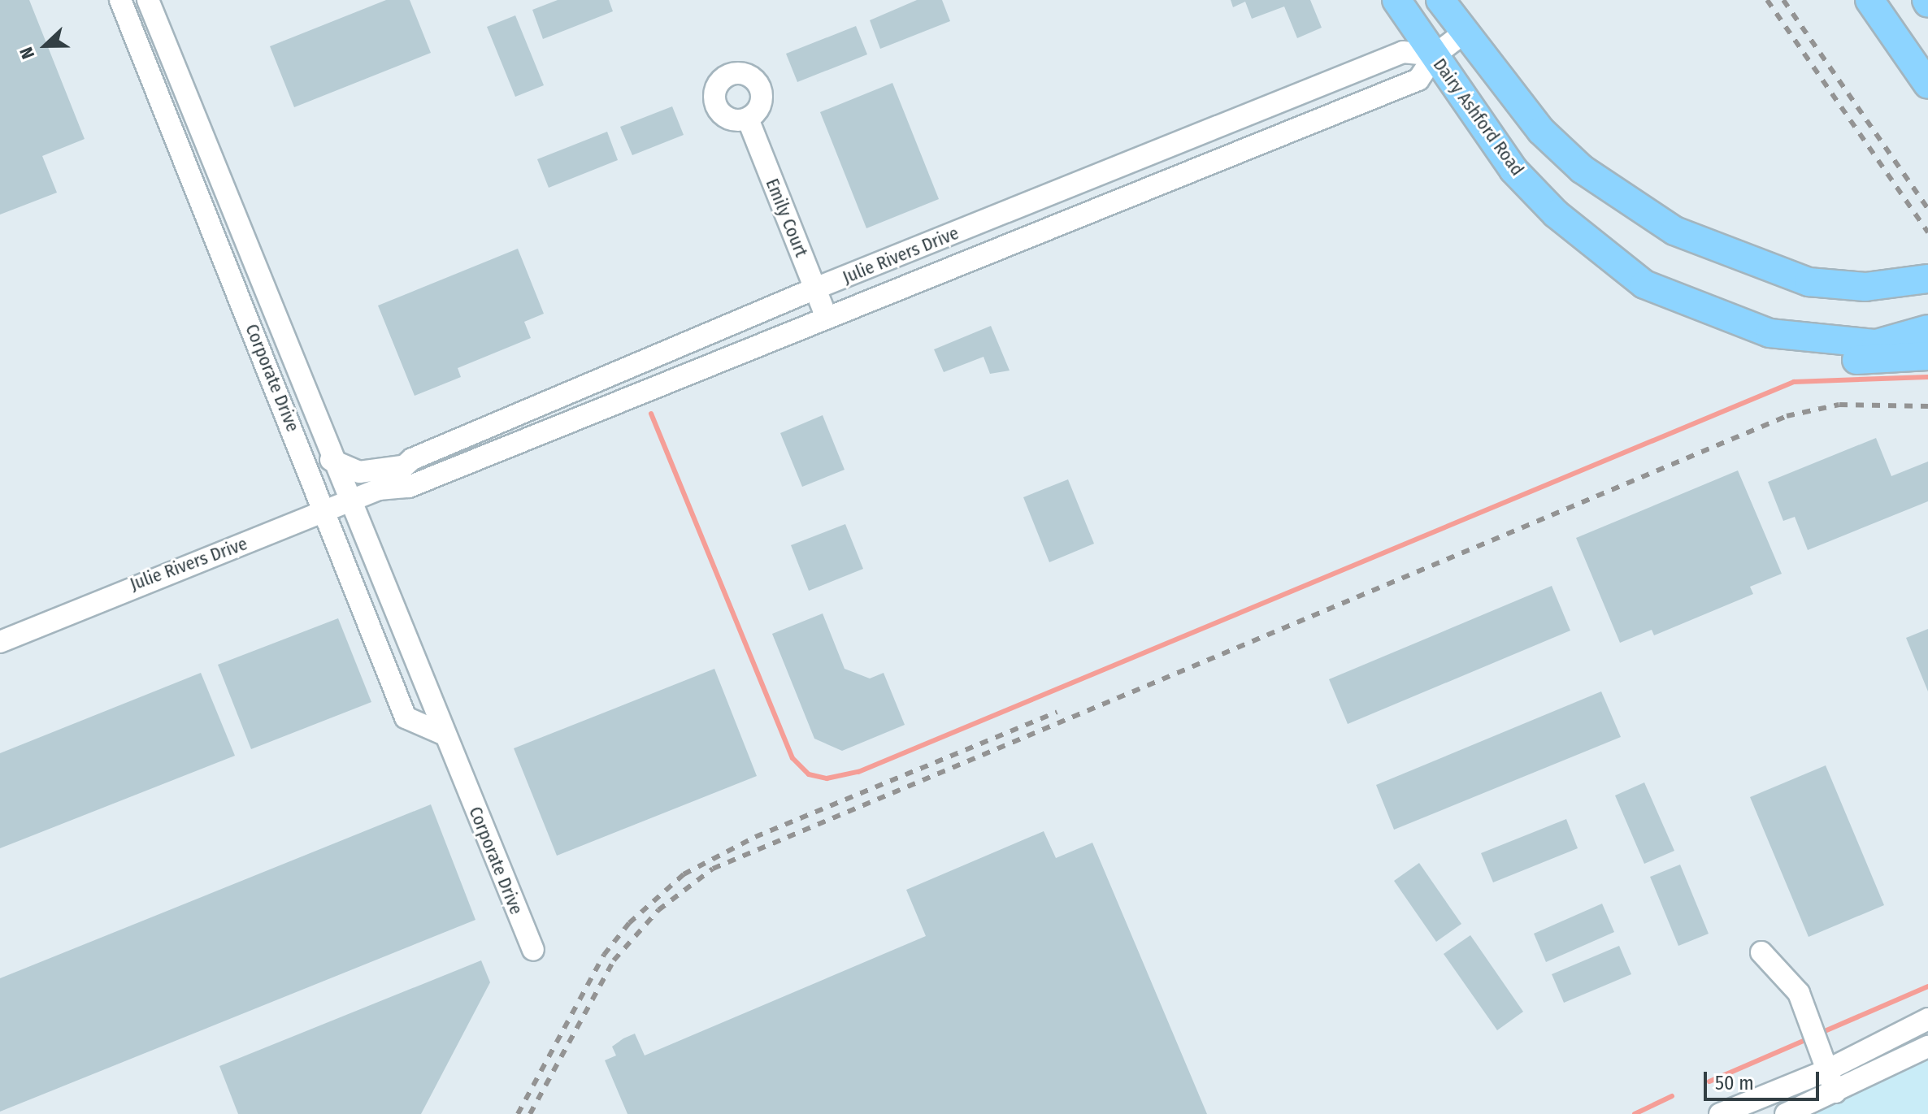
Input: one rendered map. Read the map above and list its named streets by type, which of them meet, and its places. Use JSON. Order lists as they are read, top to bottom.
{
  "streets": {
    "main road": ["Dairy Ashford Road"],
    "street": ["Emily Court", "Julie Rivers Drive", "Corporate Drive"]
  },
  "crossings": [
    ["Dairy Ashford Road", "Julie Rivers Drive"],
    ["Emily Court", "Julie Rivers Drive"],
    ["Julie Rivers Drive", "Corporate Drive"]
  ],
  "scale_bar": "50 m",
  "north": "left"
}
